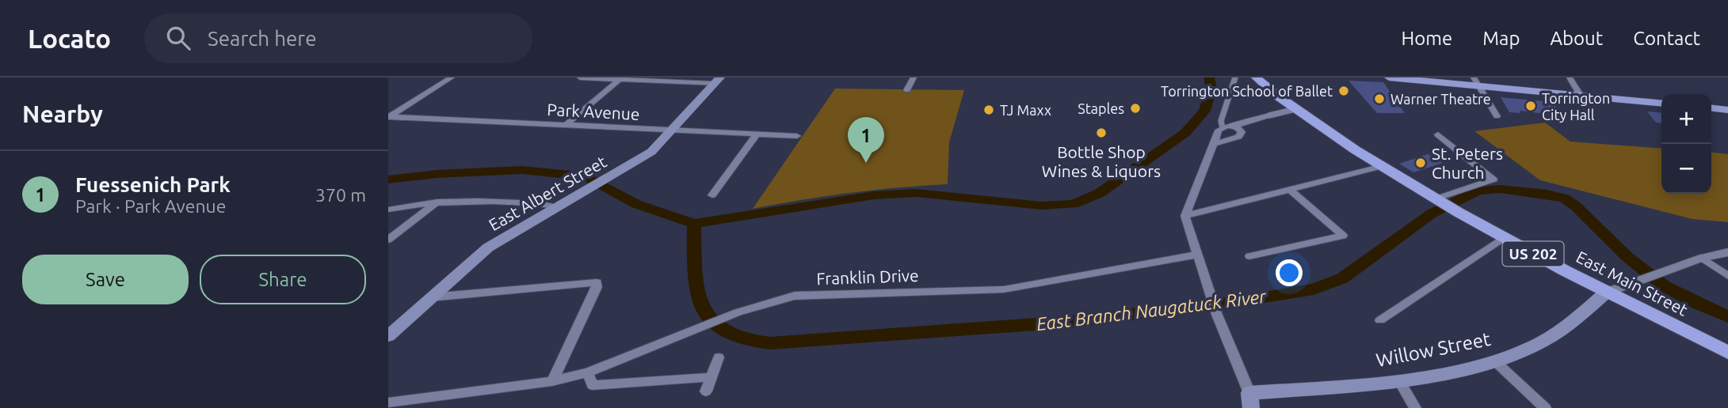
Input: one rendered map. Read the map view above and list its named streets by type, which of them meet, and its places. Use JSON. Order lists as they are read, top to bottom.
{
  "streets": {
    "highway": ["US 202", "East Main Street"],
    "main road": ["East Albert Street", "Willow Street"],
    "street": ["Park Avenue", "Franklin Drive"]
  },
  "crossings": [
    ["Park Avenue", "East Albert Street"],
    ["East Main Street", "Willow Street"]
  ],
  "water": ["East Branch Naugatuck River"],
  "places": [
    "Torrington School of Ballet",
    "Warner Theatre",
    "Torrington City Hall",
    "Staples",
    "TJ Maxx",
    "Bottle Shop Wines & Liquors",
    "St. Peters Church"
  ],
  "page": {
    "header": "Locato",
    "search": "Search here",
    "nav": [
      "Home",
      "Map",
      "About",
      "Contact"
    ],
    "heading": "Nearby",
    "map_buttons": ["+", "−"],
    "pins": "1",
    "list": [
      {
        "mark": "1",
        "name": "Fuessenich Park",
        "note": "Park · Park Avenue",
        "value": "370 m"
      }
    ],
    "buttons": ["Save", "Share"]
  }
}
